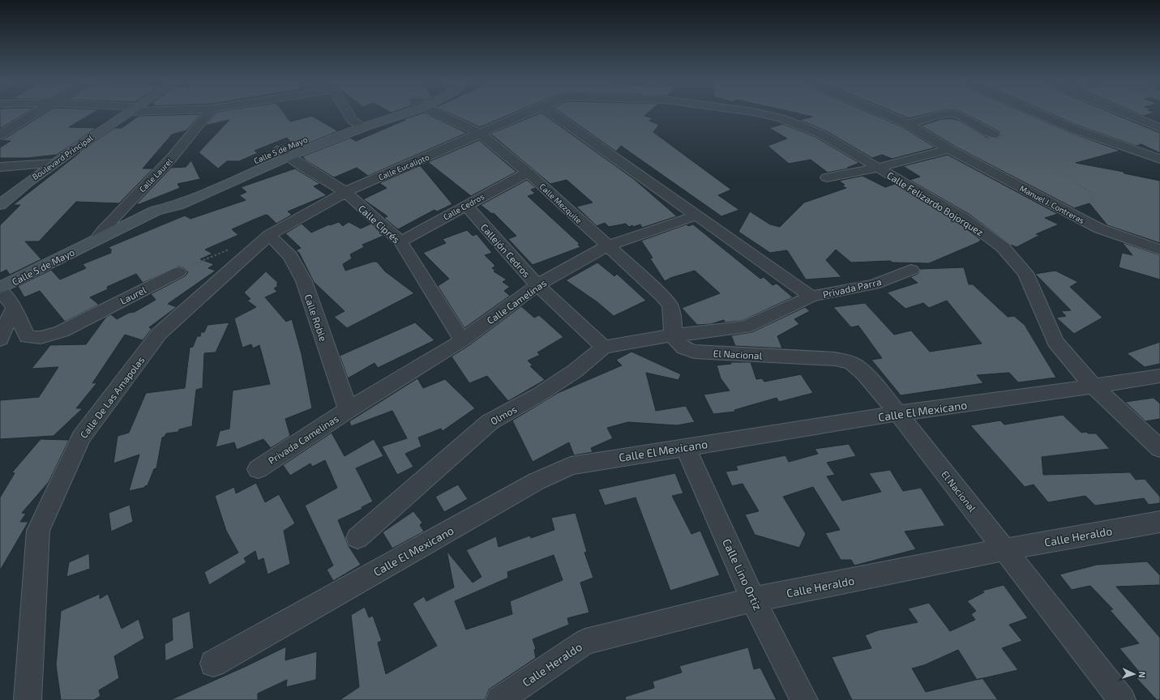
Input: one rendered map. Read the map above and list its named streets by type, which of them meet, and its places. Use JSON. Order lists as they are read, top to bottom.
{
  "streets": {
    "street": [
      "Calle 5 de Mayo",
      "Boulevard Principal",
      "Calle Eucalipto",
      "Calle Laurel",
      "Calle Mezquite",
      "Calle Felizardo Bojorquez",
      "Manuel J. Contreras",
      "Calle Cedros",
      "Calle Ciprés",
      "Callejón Cedros",
      "Privada Parra",
      "Laurel",
      "Calle Camelinas",
      "Calle Roble",
      "El Nacional",
      "Calle De Las Amapolas",
      "Calle El Mexicano",
      "Olmos",
      "Privada Camelinas",
      "Calle Heraldo",
      "Calle Lino Ortiz"
    ]
  },
  "crossings": [
    ["Calle 5 de Mayo", "Calle Laurel"],
    ["Calle 5 de Mayo", "Calle Ciprés"],
    ["Calle Eucalipto", "Calle Mezquite"],
    ["Calle Eucalipto", "Calle Ciprés"],
    ["Calle Eucalipto", "Calle Roble"],
    ["Calle Eucalipto", "Calle De Las Amapolas"],
    ["Calle Mezquite", "Calle Cedros"],
    ["Calle Mezquite", "Calle Camelinas"],
    ["Calle Mezquite", "El Nacional"],
    ["Calle Mezquite", "Olmos"],
    ["Calle Felizardo Bojorquez", "Calle El Mexicano"],
    ["Calle Cedros", "Calle Ciprés"],
    ["Calle Cedros", "Callejón Cedros"],
    ["Calle Ciprés", "Calle Camelinas"],
    ["Callejón Cedros", "Calle Camelinas"],
    ["Callejón Cedros", "Olmos"],
    ["Calle Camelinas", "Calle Roble"],
    ["Calle Camelinas", "Privada Camelinas"],
    ["Calle Roble", "Calle De Las Amapolas"],
    ["Calle Roble", "Privada Camelinas"],
    ["El Nacional", "Calle El Mexicano"],
    ["El Nacional", "Olmos"],
    ["El Nacional", "Calle Heraldo"],
    ["Calle El Mexicano", "Calle Lino Ortiz"],
    ["Calle Heraldo", "Calle Lino Ortiz"]
  ],
  "north": "right"
}
